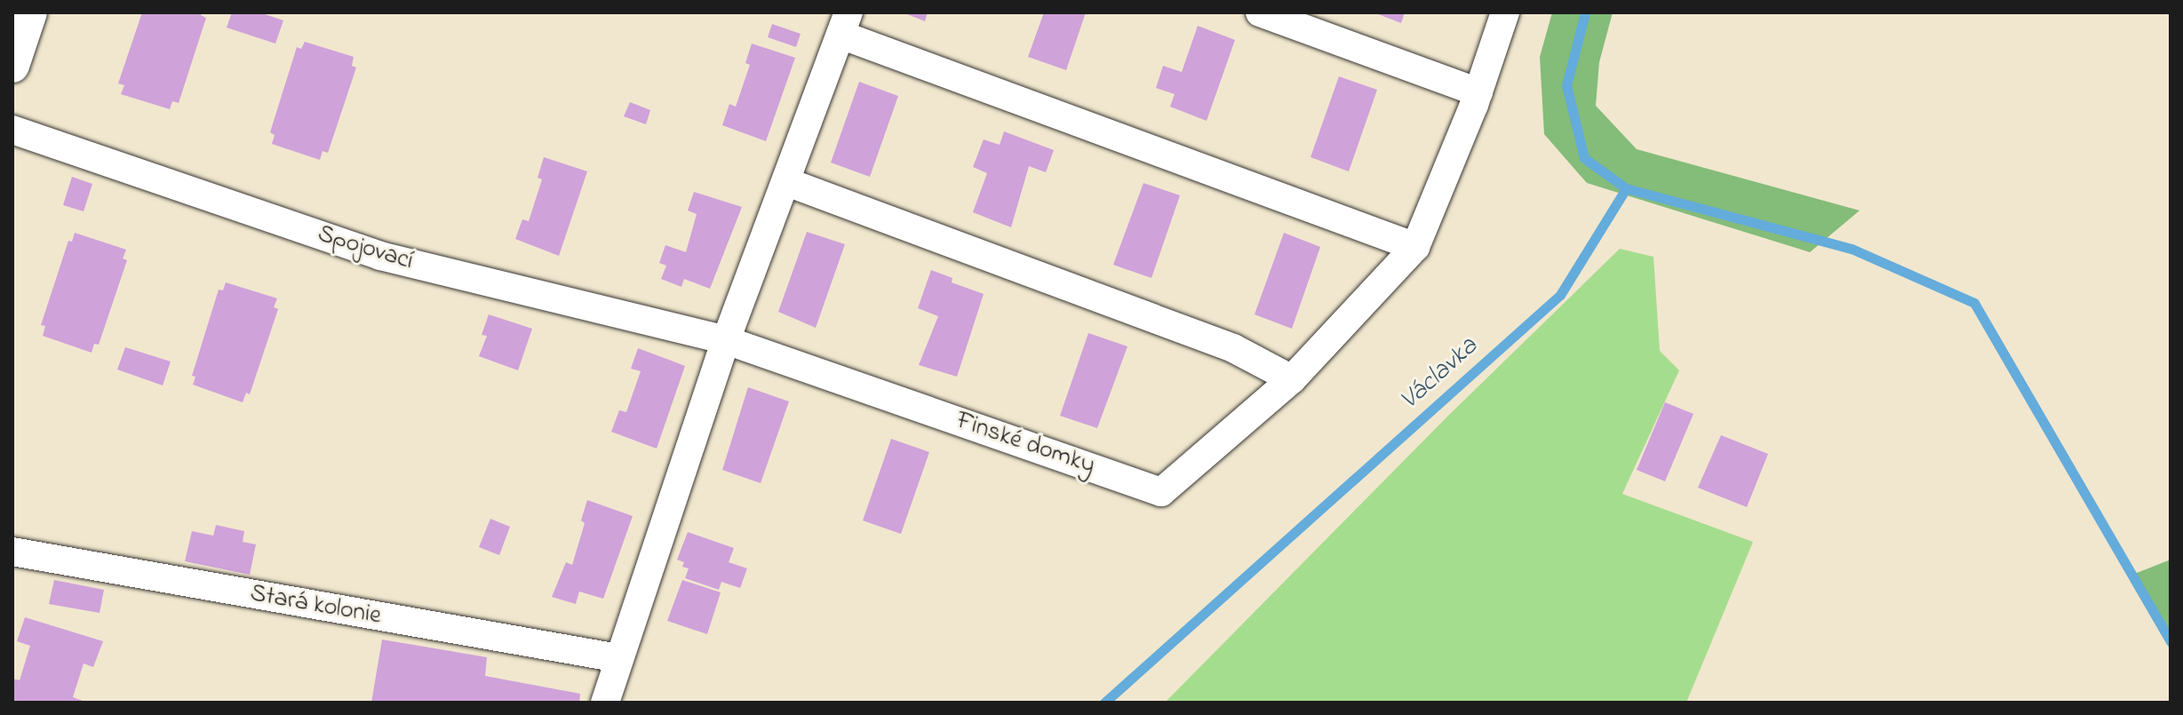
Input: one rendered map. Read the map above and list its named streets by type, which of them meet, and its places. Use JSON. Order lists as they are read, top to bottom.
{
  "streets": {
    "street": ["Spojovací", "Finské domky", "Stará kolonie"]
  },
  "crossings": [
    ["Spojovací", "Finské domky"]
  ],
  "water": ["Václavka"]
}
